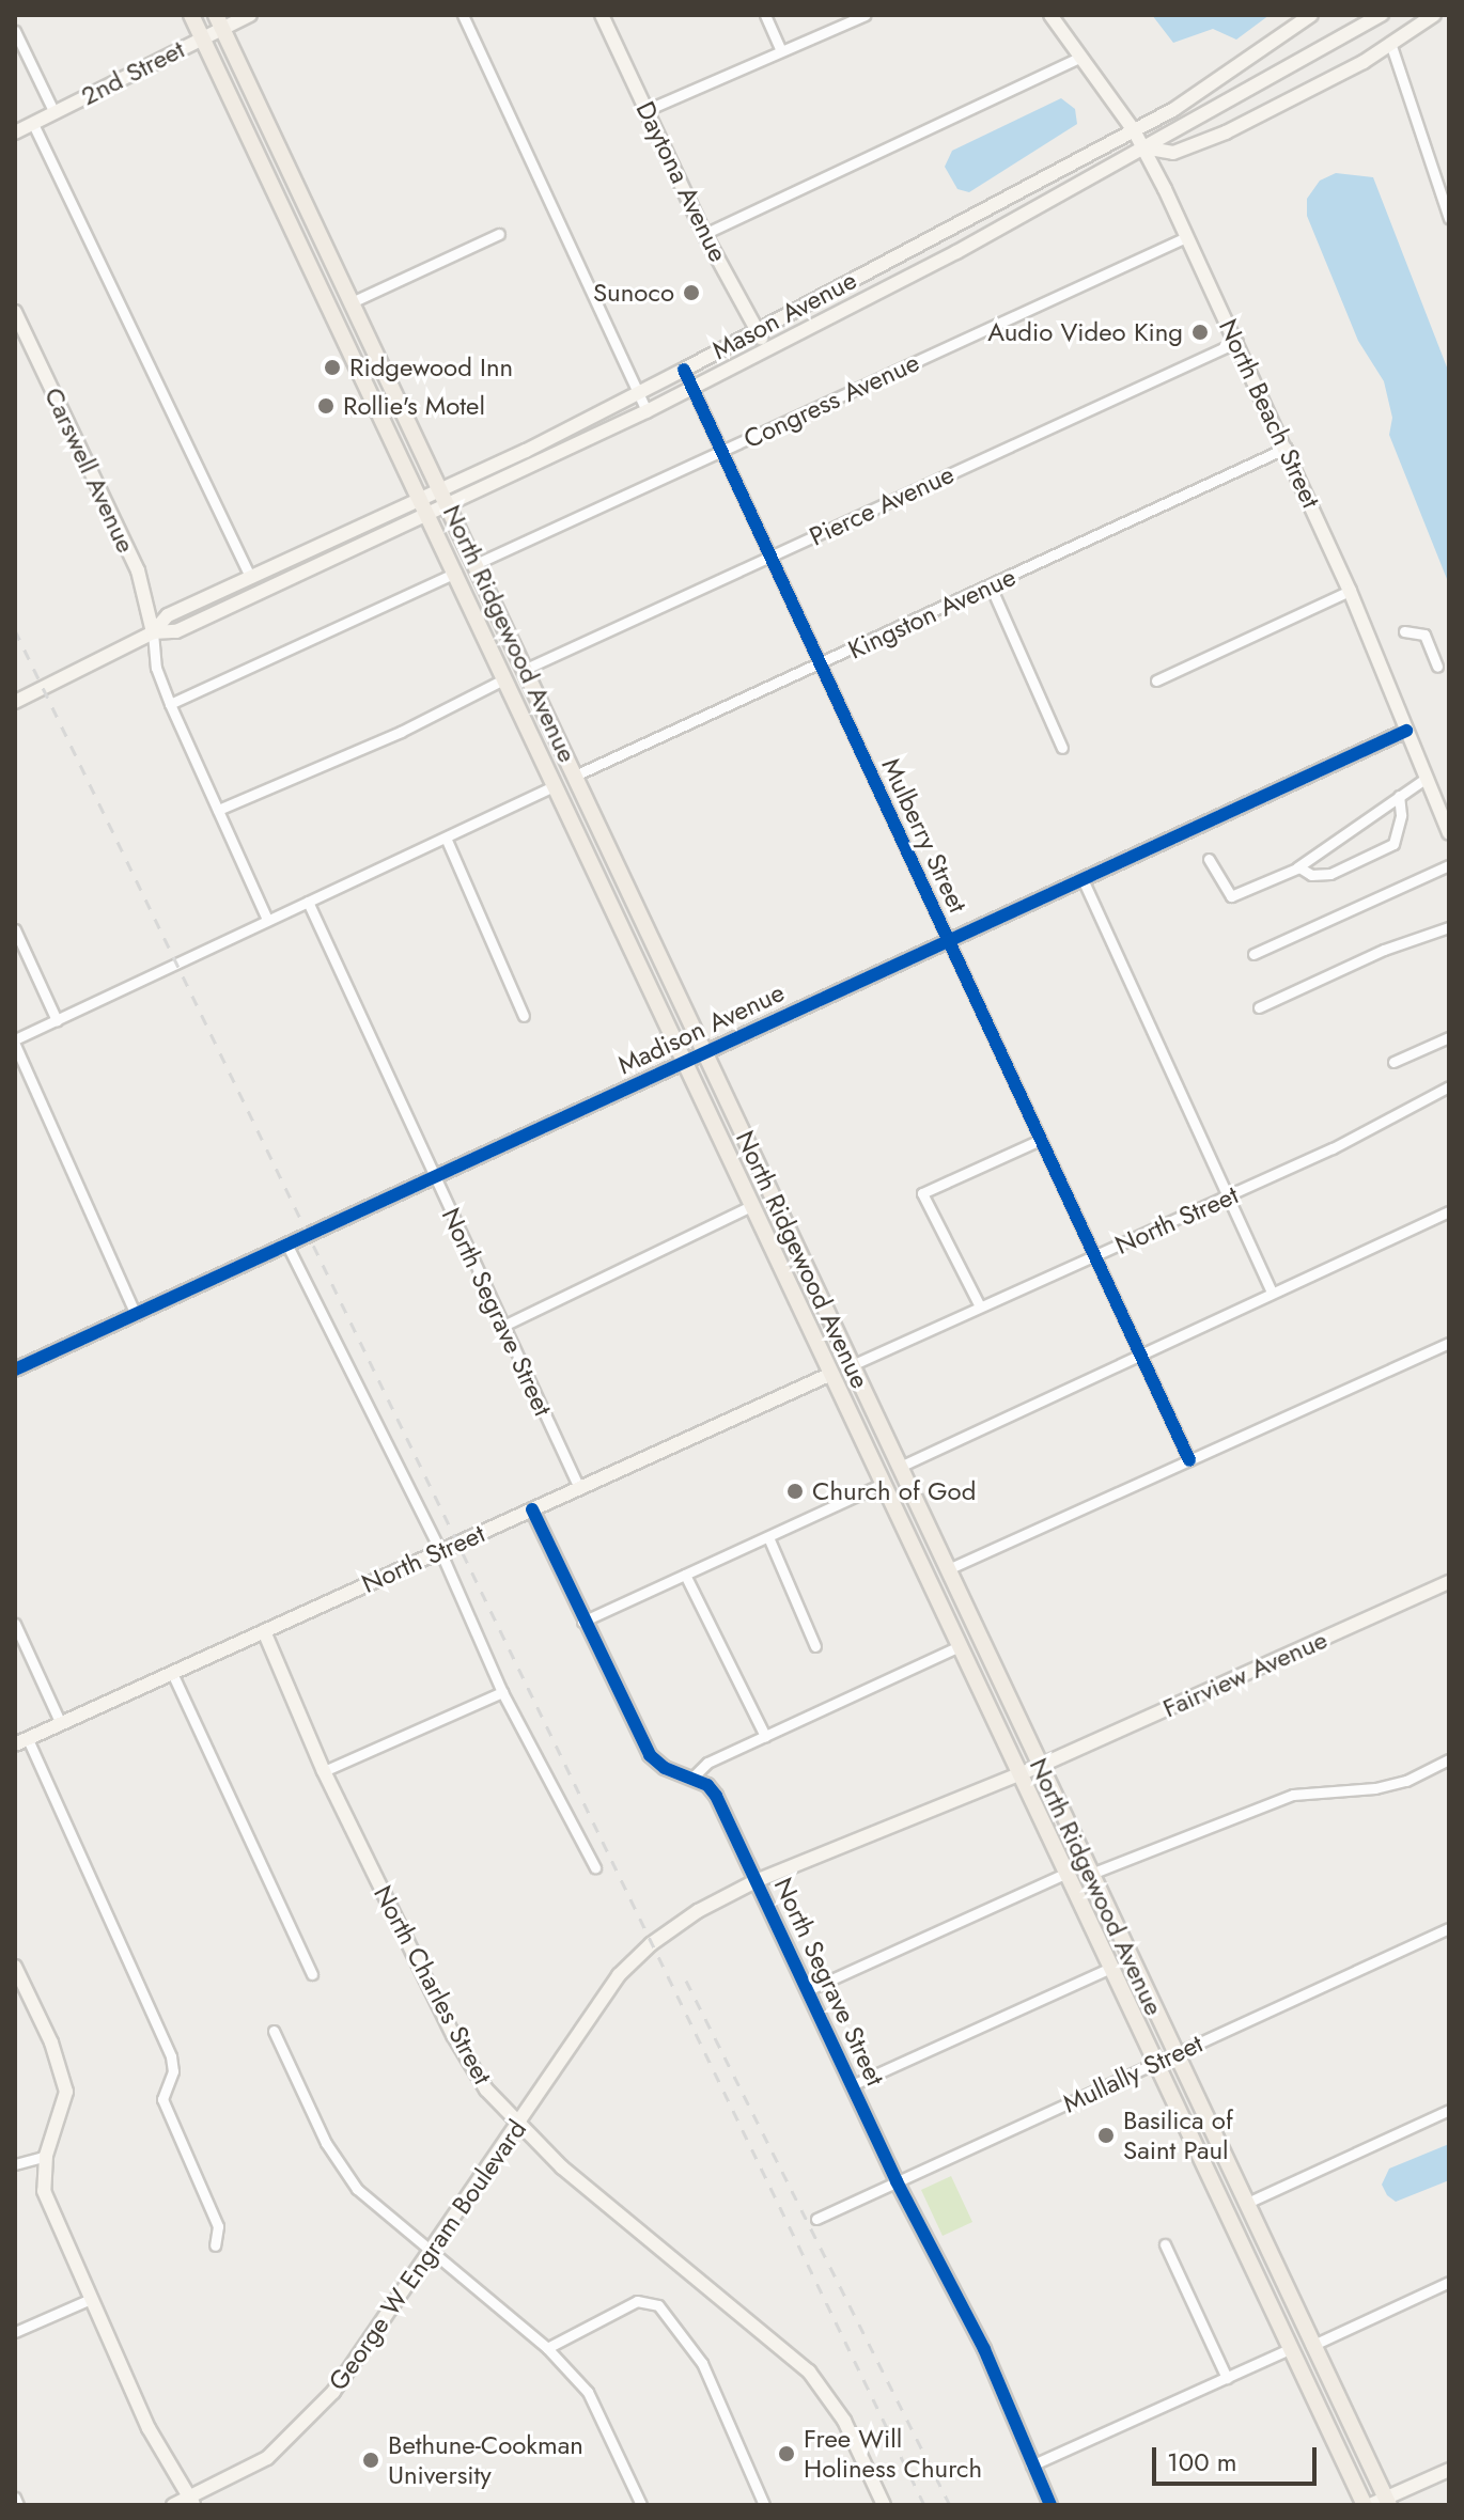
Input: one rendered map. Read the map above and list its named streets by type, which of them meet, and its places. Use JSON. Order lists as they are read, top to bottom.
{
  "streets": {
    "main road": ["North Ridgewood Avenue"],
    "street": [
      "2nd Street",
      "Daytona Avenue",
      "Mason Avenue",
      "Congress Avenue",
      "North Beach Street",
      "Carswell Avenue",
      "Pierce Avenue",
      "Kingston Avenue",
      "Mulberry Street",
      "Madison Avenue",
      "North Street",
      "North Segrave Street",
      "Fairview Avenue",
      "North Charles Street",
      "Mullally Street",
      "George W Engram Boulevard"
    ]
  },
  "crossings": [
    ["2nd Street", "North Ridgewood Avenue"],
    ["Daytona Avenue", "Mason Avenue"],
    ["Mason Avenue", "North Beach Street"],
    ["Mason Avenue", "Carswell Avenue"],
    ["Mason Avenue", "North Ridgewood Avenue"],
    ["Mason Avenue", "Mulberry Street"],
    ["Congress Avenue", "North Beach Street"],
    ["Congress Avenue", "North Ridgewood Avenue"],
    ["Congress Avenue", "Mulberry Street"],
    ["North Beach Street", "Pierce Avenue"],
    ["North Beach Street", "Kingston Avenue"],
    ["North Beach Street", "Madison Avenue"],
    ["Pierce Avenue", "North Ridgewood Avenue"],
    ["Pierce Avenue", "Mulberry Street"],
    ["Kingston Avenue", "North Ridgewood Avenue"],
    ["Kingston Avenue", "Mulberry Street"],
    ["North Ridgewood Avenue", "Madison Avenue"],
    ["North Ridgewood Avenue", "North Street"],
    ["North Ridgewood Avenue", "Fairview Avenue"],
    ["North Ridgewood Avenue", "Mullally Street"],
    ["Mulberry Street", "Madison Avenue"],
    ["Mulberry Street", "North Street"],
    ["Madison Avenue", "North Segrave Street"],
    ["North Street", "North Segrave Street"],
    ["North Street", "North Charles Street"],
    ["North Segrave Street", "Fairview Avenue"],
    ["North Segrave Street", "Mullally Street"],
    ["North Segrave Street", "George W Engram Boulevard"],
    ["Fairview Avenue", "George W Engram Boulevard"],
    ["North Charles Street", "George W Engram Boulevard"]
  ],
  "places": [
    "Sunoco",
    "Audio Video King",
    "Ridgewood Inn",
    "Rollie's Motel",
    "Church of God",
    "Basilica of Saint Paul",
    "Free Will Holiness Church",
    "Bethune-Cookman University"
  ],
  "scale_bar": "100 m"
}
